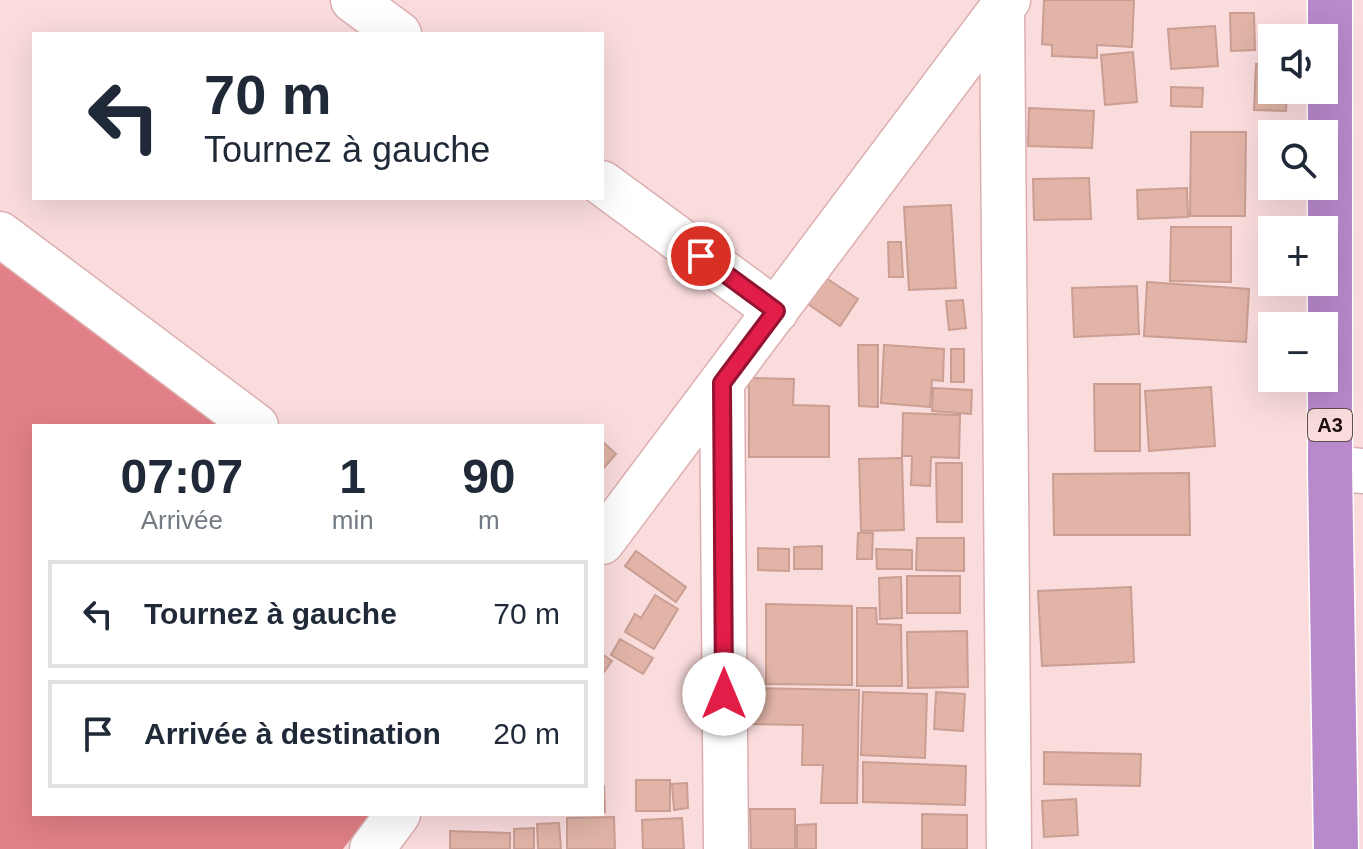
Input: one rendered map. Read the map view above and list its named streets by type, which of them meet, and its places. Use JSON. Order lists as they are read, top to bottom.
{
  "streets": {
    "highway": ["A3"]
  },
  "page": {
    "map_buttons": ["+", "−"],
    "turn": ["70 m", "Tournez à gauche"],
    "eta": [
      "07:07",
      "Arrivée",
      "1",
      "min",
      "90",
      "m"
    ],
    "list": [
      {
        "name": "Tournez à gauche",
        "value": "70 m"
      },
      {
        "name": "Arrivée à destination",
        "value": "20 m"
      }
    ]
  }
}
